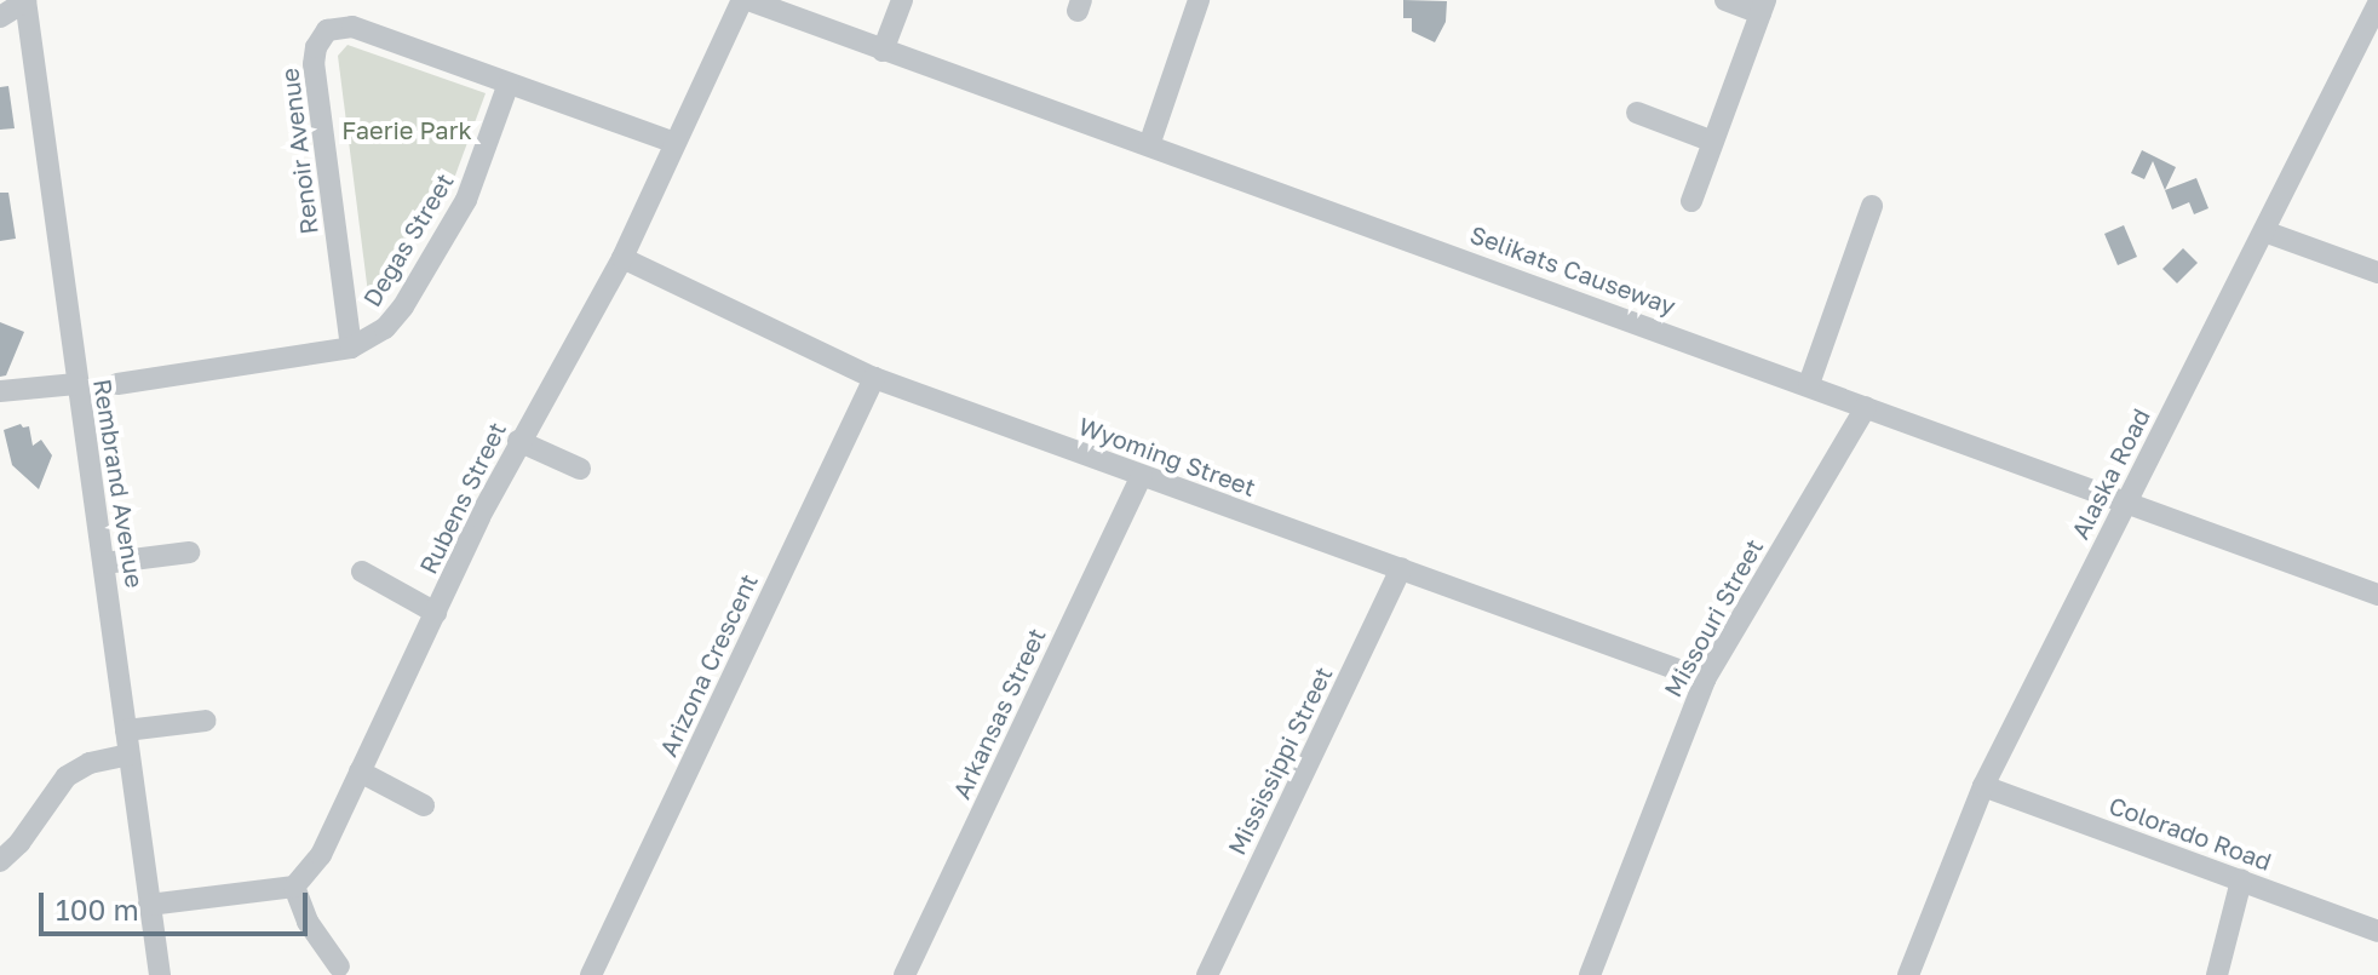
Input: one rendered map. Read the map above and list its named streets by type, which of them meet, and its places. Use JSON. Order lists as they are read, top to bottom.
{
  "streets": {
    "street": [
      "Renoir Avenue",
      "Degas Street",
      "Selikats Causeway",
      "Wyoming Street",
      "Alaska Road",
      "Rembrand Avenue",
      "Rubens Street",
      "Missouri Street",
      "Arizona Crescent",
      "Arkansas Street",
      "Mississippi Street",
      "Colorado Road"
    ]
  },
  "crossings": [
    ["Renoir Avenue", "Degas Street"],
    ["Renoir Avenue", "Rubens Street"],
    ["Selikats Causeway", "Alaska Road"],
    ["Selikats Causeway", "Rubens Street"],
    ["Selikats Causeway", "Missouri Street"],
    ["Wyoming Street", "Rubens Street"],
    ["Wyoming Street", "Missouri Street"],
    ["Wyoming Street", "Arizona Crescent"],
    ["Wyoming Street", "Arkansas Street"],
    ["Wyoming Street", "Mississippi Street"],
    ["Alaska Road", "Colorado Road"]
  ],
  "parks": ["Faerie Park"],
  "scale_bar": "100 m"
}
